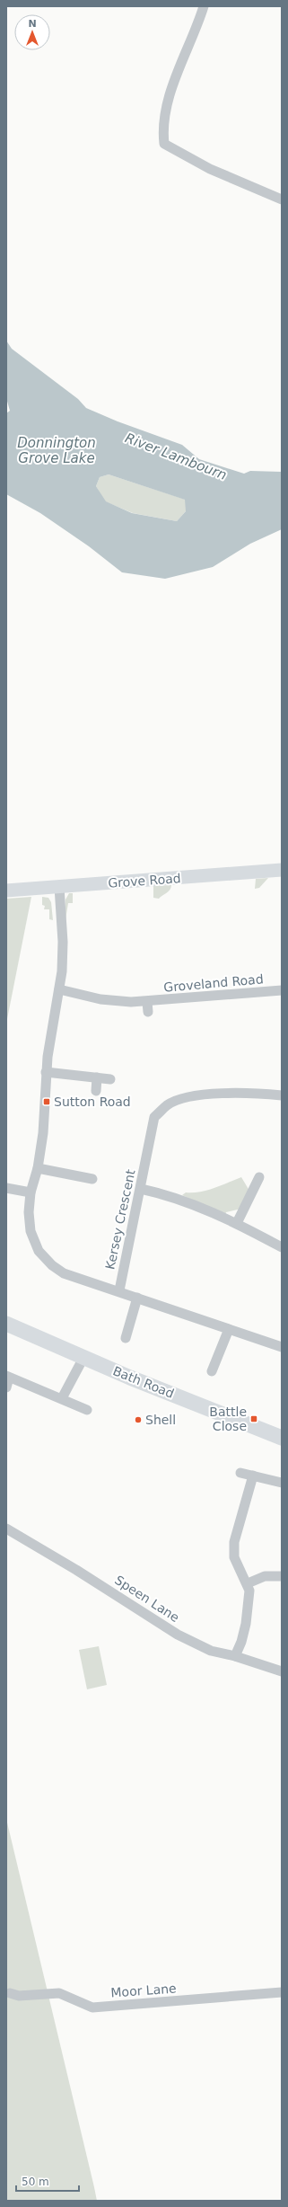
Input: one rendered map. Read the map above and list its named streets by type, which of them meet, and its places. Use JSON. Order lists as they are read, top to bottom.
{
  "streets": {
    "main road": ["Bath Road"],
    "street": [
      "Grove Road",
      "Groveland Road",
      "Kersey Crescent",
      "Speen Lane",
      "Moor Lane"
    ]
  },
  "water": ["Donnington Grove Lake", "River Lambourn"],
  "places": {
    "transit": ["Sutton Road", "Battle Close"],
    "other": ["Shell"]
  },
  "scale_bar": "50 m",
  "north": "top"
}
